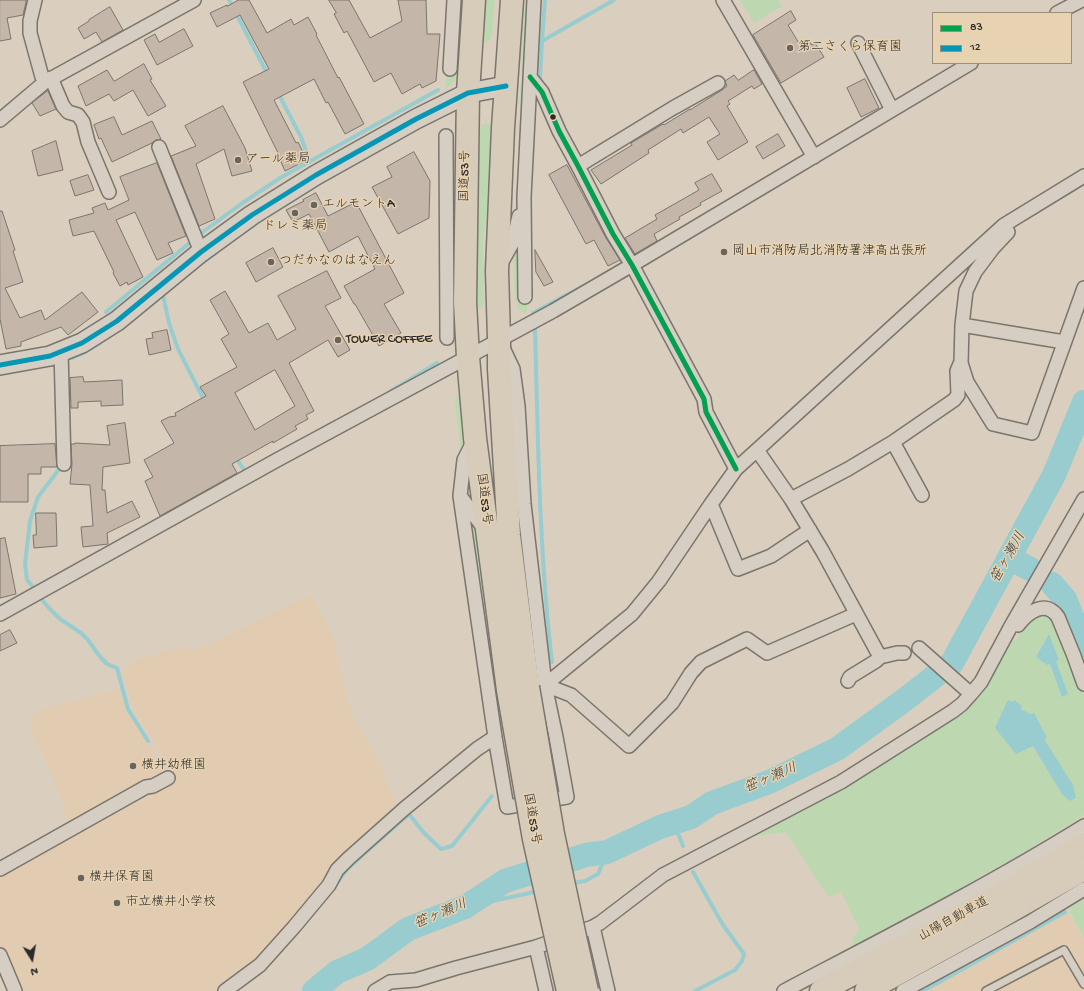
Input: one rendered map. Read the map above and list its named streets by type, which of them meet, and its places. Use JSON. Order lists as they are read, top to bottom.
{
  "streets": {
    "highway": ["国道53号", "山陽自動車道"]
  },
  "water": ["笹ヶ瀬川"],
  "places": [
    "第二さくら保育園",
    "アール薬局",
    "エルモントA",
    "ドレミ薬局",
    "岡山市消防局北消防署津高出張所",
    "つだかなのはなえん",
    "TOWER COFFEE",
    "横井幼稚園",
    "横井保育園",
    "市立横井小学校"
  ],
  "lines": ["transit line 83", "transit line 12"],
  "legend": ["83", "12"],
  "north": "bottom"
}
